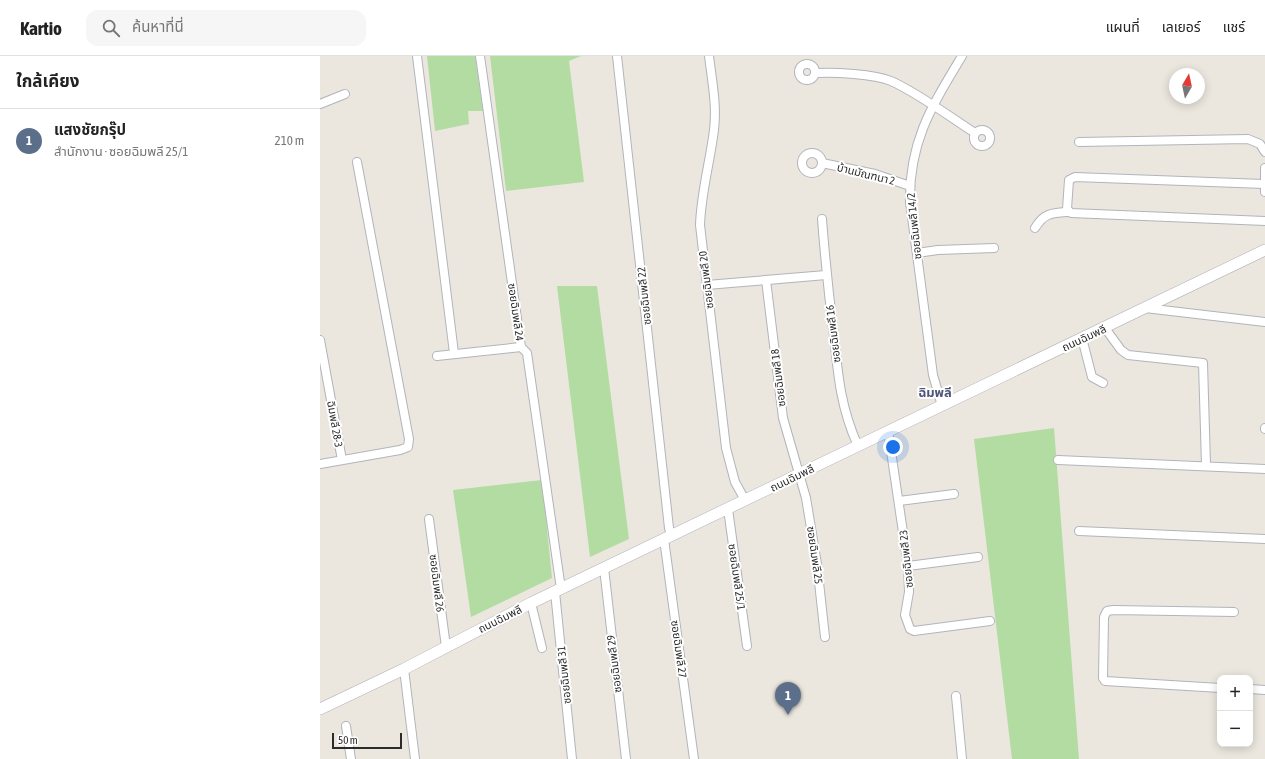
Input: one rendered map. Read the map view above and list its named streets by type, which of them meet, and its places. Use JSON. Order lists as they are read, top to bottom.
{
  "streets": {
    "street": [
      "บ้านมัณฑนา 2",
      "ซอยฉิมพลี 14/2",
      "ซอยฉิมพลี 20",
      "ซอยฉิมพลี 22",
      "ซอยฉิมพลี 24",
      "ซอยฉิมพลี 16",
      "ถนนฉิมพลี",
      "ซอยฉิมพลี 18",
      "ฉิมพลี 28-3",
      "ซอยฉิมพลี 25",
      "ซอยฉิมพลี 23",
      "ซอยฉิมพลี 25/1",
      "ซอยฉิมพลี 26",
      "ซอยฉิมพลี 27",
      "ซอยฉิมพลี 29",
      "ซอยฉิมพลี 31"
    ]
  },
  "crossings": [
    ["บ้านมัณฑนา 2", "ซอยฉิมพลี 14/2"],
    ["ซอยฉิมพลี 14/2", "ถนนฉิมพลี"],
    ["ซอยฉิมพลี 20", "ถนนฉิมพลี"],
    ["ซอยฉิมพลี 22", "ถนนฉิมพลี"],
    ["ซอยฉิมพลี 22", "ซอยฉิมพลี 27"],
    ["ซอยฉิมพลี 24", "ถนนฉิมพลี"],
    ["ซอยฉิมพลี 24", "ซอยฉิมพลี 31"],
    ["ซอยฉิมพลี 16", "ถนนฉิมพลี"],
    ["ถนนฉิมพลี", "ซอยฉิมพลี 18"],
    ["ถนนฉิมพลี", "ซอยฉิมพลี 25"],
    ["ถนนฉิมพลี", "ซอยฉิมพลี 23"],
    ["ถนนฉิมพลี", "ซอยฉิมพลี 25/1"],
    ["ถนนฉิมพลี", "ซอยฉิมพลี 26"],
    ["ถนนฉิมพลี", "ซอยฉิมพลี 27"],
    ["ถนนฉิมพลี", "ซอยฉิมพลี 29"],
    ["ถนนฉิมพลี", "ซอยฉิมพลี 31"],
    ["ซอยฉิมพลี 18", "ซอยฉิมพลี 25"]
  ],
  "districts": ["ฉิมพลี"],
  "scale_bar": "50 m",
  "north": "top",
  "page": {
    "header": "Kartio",
    "search": "ค้นหาที่นี่",
    "nav": ["แผนที่", "เลเยอร์", "แชร์"],
    "heading": "ใกล้เคียง",
    "list": [
      {
        "mark": "1",
        "name": "แสงชัยกรุ๊ป",
        "note": "สำนักงาน · ซอยฉิมพลี 25/1",
        "value": "210 m"
      }
    ],
    "map_buttons": ["+", "−"],
    "pins": "1",
    "scale": "50 m"
  }
}
